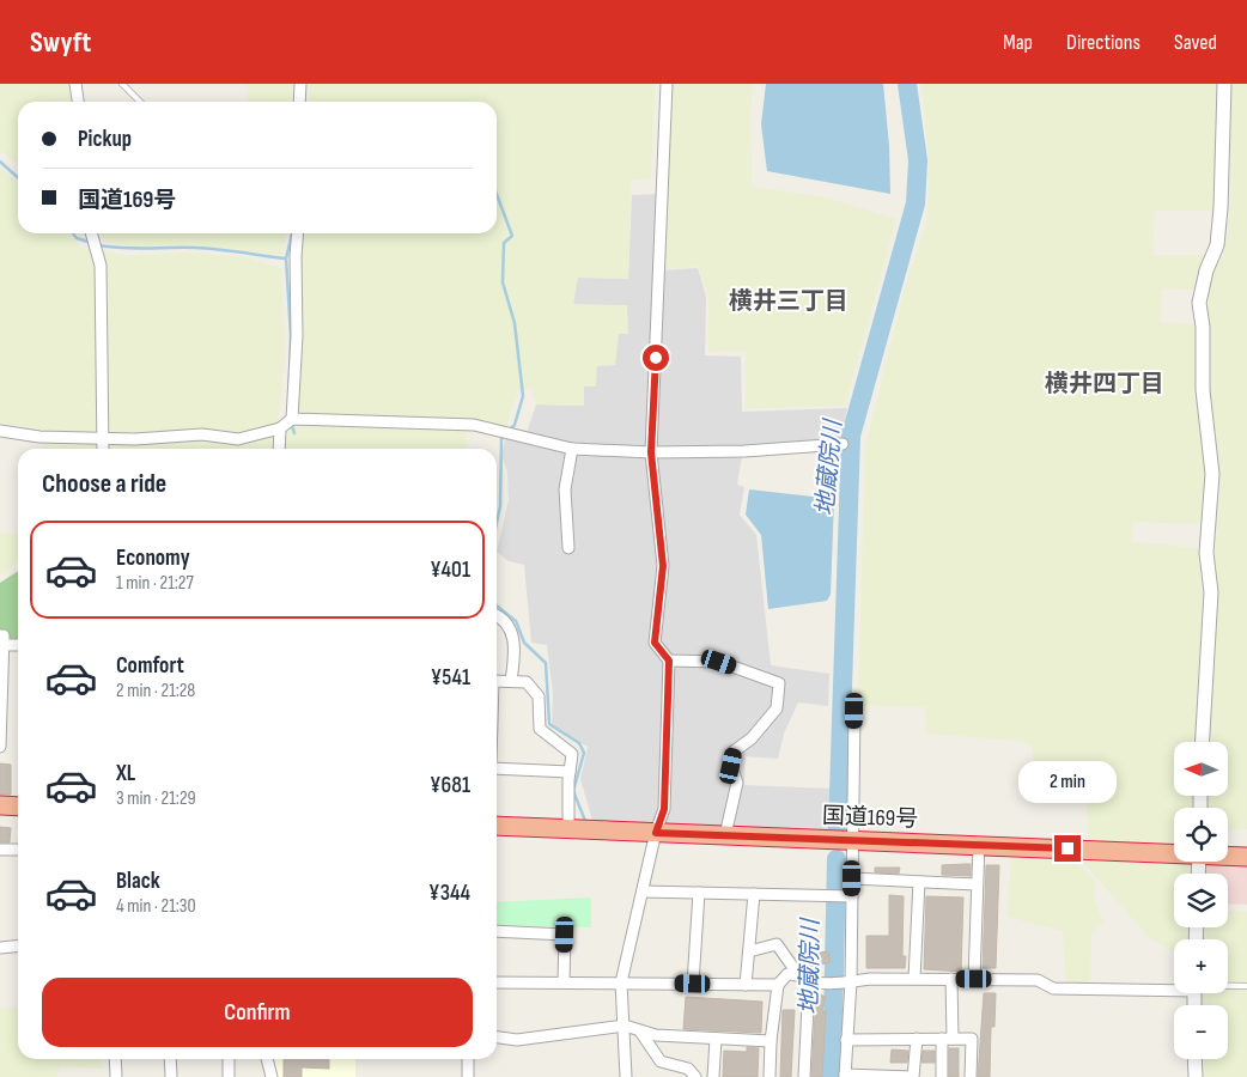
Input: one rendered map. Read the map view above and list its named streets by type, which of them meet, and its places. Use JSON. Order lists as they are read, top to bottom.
{
  "streets": {
    "highway": ["国道169号"]
  },
  "districts": ["横井三丁目", "横井四丁目"],
  "water": ["地蔵院川"],
  "north": "left",
  "page": {
    "header": "Swyft",
    "nav": ["Map", "Directions", "Saved"],
    "banner": ["Pickup", "国道169号"],
    "heading": "Choose a ride",
    "list": [
      {
        "name": "Economy",
        "note": "1 min · 21:27",
        "value": "¥401"
      },
      {
        "name": "Comfort",
        "note": "2 min · 21:28",
        "value": "¥541"
      },
      {
        "name": "XL",
        "note": "3 min · 21:29",
        "value": "¥681"
      },
      {
        "name": "Black",
        "note": "4 min · 21:30",
        "value": "¥344"
      }
    ],
    "map_buttons": ["+", "−"],
    "bubble": "2 min",
    "buttons": "Confirm"
  }
}
